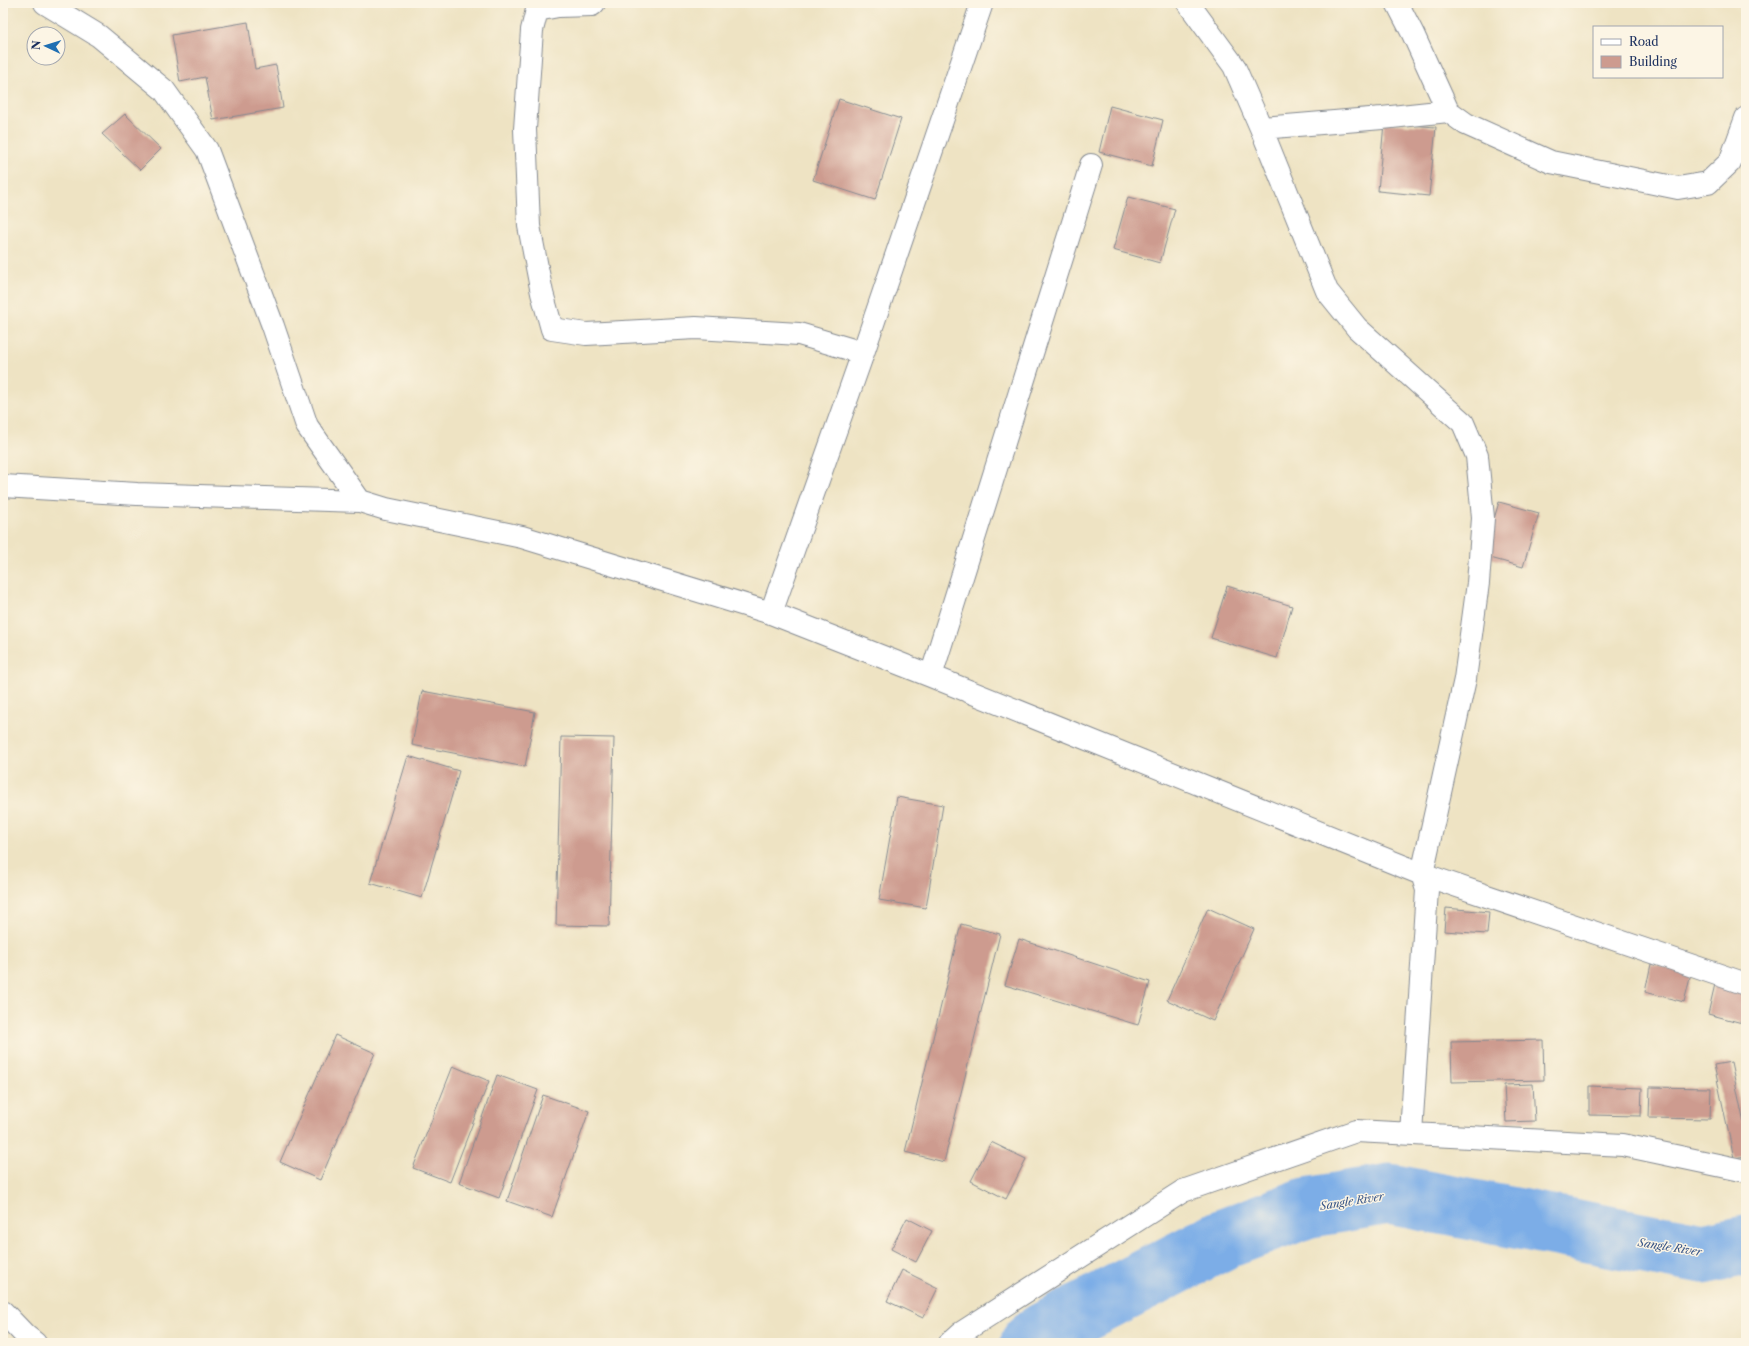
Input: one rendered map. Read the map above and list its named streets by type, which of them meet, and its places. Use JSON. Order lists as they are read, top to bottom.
{
  "water": ["Sangle River"],
  "legend": ["Road", "Building"],
  "north": "left"
}
